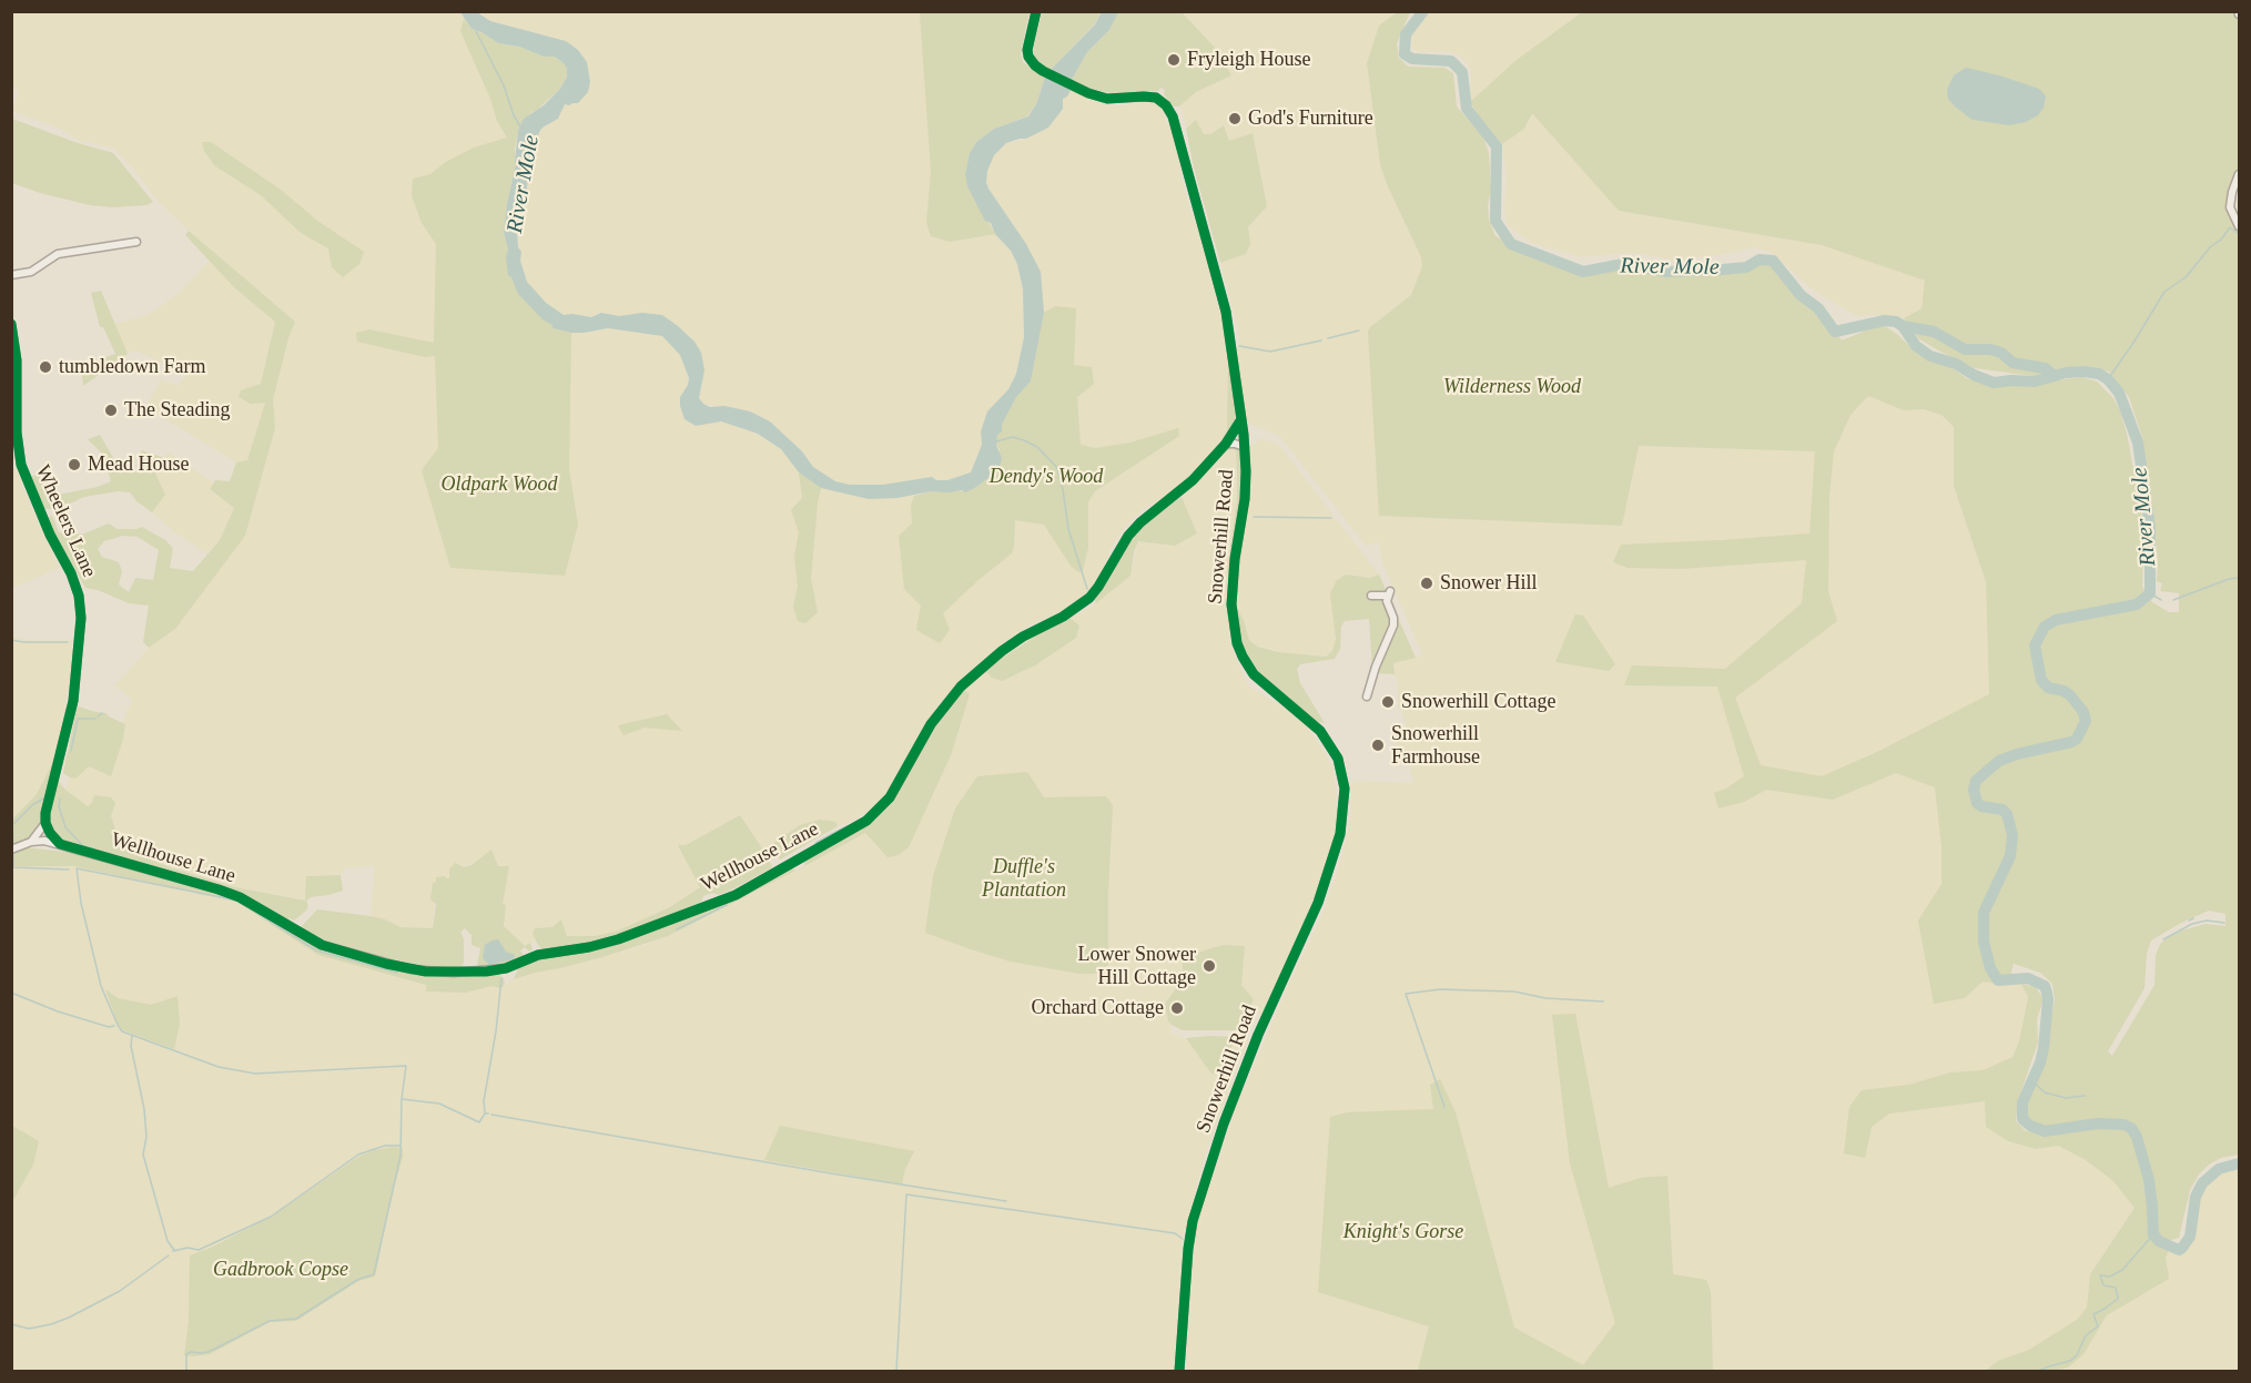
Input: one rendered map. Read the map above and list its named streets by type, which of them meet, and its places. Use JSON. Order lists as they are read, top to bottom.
{
  "streets": {
    "street": ["Wheelers Lane", "Snowerhill Road", "Wellhouse Lane"]
  },
  "crossings": [
    ["Wheelers Lane", "Wellhouse Lane"],
    ["Snowerhill Road", "Wellhouse Lane"]
  ],
  "water": ["River Mole"],
  "parks": [
    "Wilderness Wood",
    "Dendy's Wood",
    "Oldpark Wood",
    "Duffle's Plantation",
    "Knight's Gorse",
    "Gadbrook Copse"
  ],
  "places": [
    "Fryleigh House",
    "God's Furniture",
    "tumbledown Farm",
    "The Steading",
    "Mead House",
    "Snower Hill",
    "Snowerhill Cottage",
    "Snowerhill Farmhouse",
    "Lower Snower Hill Cottage",
    "Orchard Cottage"
  ]
}
